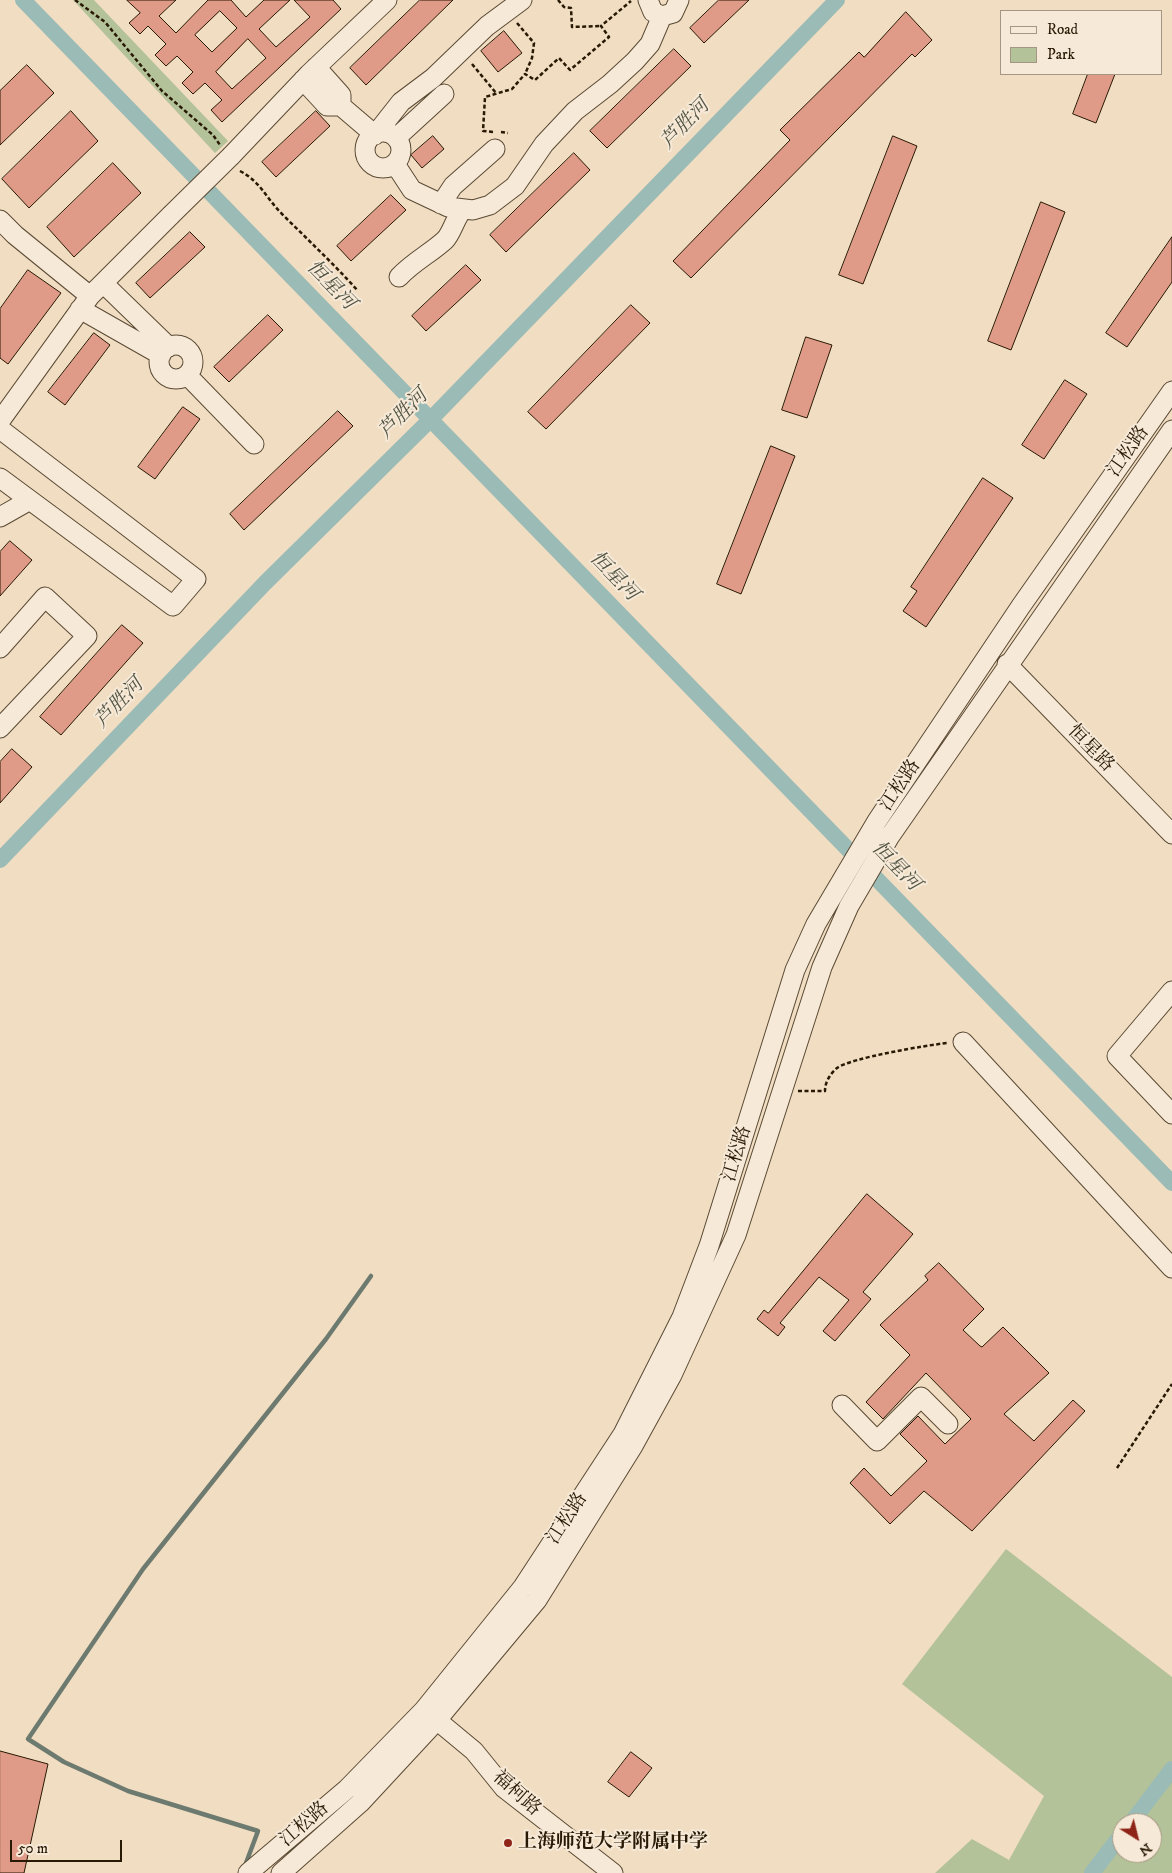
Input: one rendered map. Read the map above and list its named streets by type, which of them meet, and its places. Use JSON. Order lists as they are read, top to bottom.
{
  "streets": {
    "street": ["江松路", "恒星路", "福柯路"]
  },
  "crossings": [
    ["江松路", "恒星路"],
    ["江松路", "福柯路"]
  ],
  "water": ["芦胜河", "恒星河"],
  "places": ["上海师范大学附属中学"],
  "legend": ["Road", "Park"],
  "scale_bar": "50 m",
  "north": "bottom right"
}
